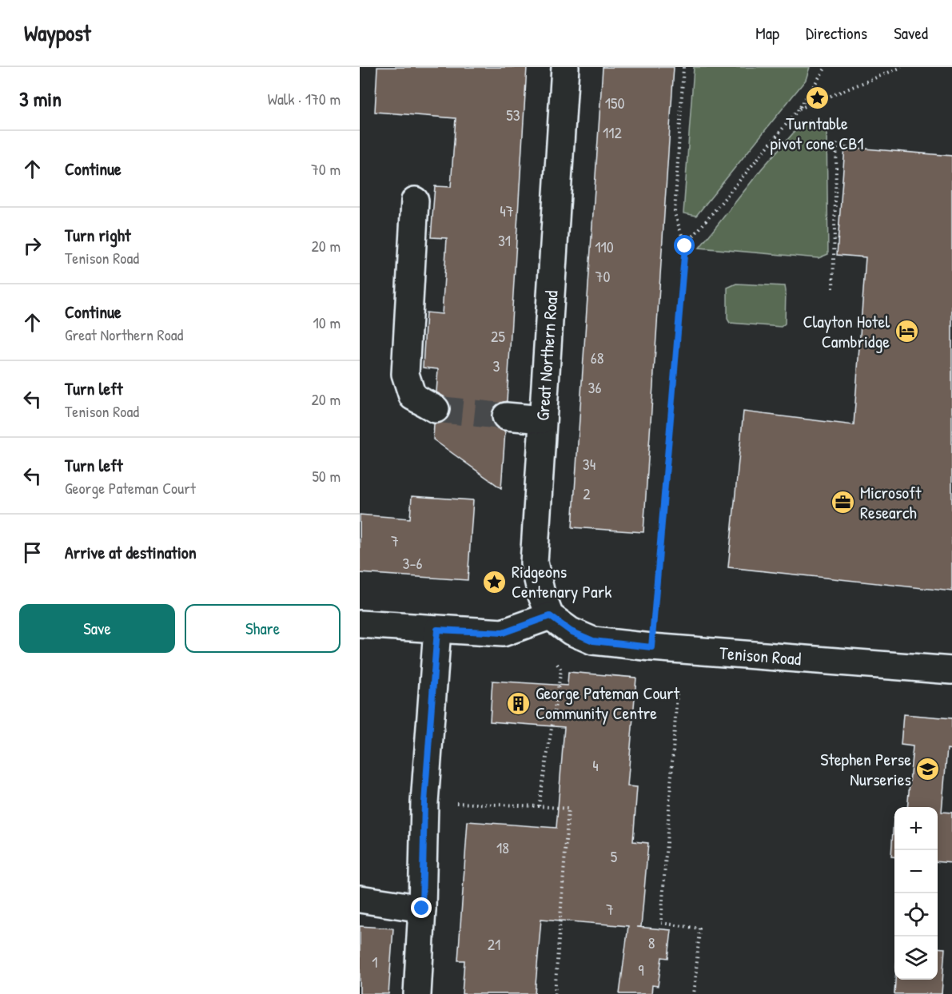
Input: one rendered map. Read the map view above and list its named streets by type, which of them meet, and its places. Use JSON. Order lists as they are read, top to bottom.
{
  "streets": {
    "street": ["Great Northern Road", "Tenison Road"]
  },
  "crossings": [
    ["Great Northern Road", "Tenison Road"]
  ],
  "places": {
    "place": ["Turntable pivot cone CB1", "Ridgeons Centenary Park"],
    "hotel": ["Clayton Hotel Cambridge"],
    "office": ["Microsoft Research"],
    "building": ["George Pateman Court Community Centre"],
    "school or university": ["Stephen Perse Nurseries"]
  },
  "house_numbers": [
    "150",
    "53",
    "112",
    "47",
    "31",
    "110",
    "70",
    "25",
    "68",
    "3",
    "36",
    "34",
    "2",
    "7",
    "3-6",
    "4",
    "18",
    "5",
    "7",
    "8",
    "21",
    "1",
    "9"
  ],
  "page": {
    "header": "Waypost",
    "nav": ["Map", "Directions", "Saved"],
    "heading": ["3 min", "Walk · 170 m"],
    "list": [
      ["Continue", "70 m"],
      ["Turn right", "Tenison Road", "20 m"],
      ["Continue", "Great Northern Road", "10 m"],
      ["Turn left", "Tenison Road", "20 m"],
      ["Turn left", "George Pateman Court", "50 m"],
      "Arrive at destination"
    ],
    "buttons": ["Save", "Share"],
    "map_buttons": ["+", "−"]
  }
}
